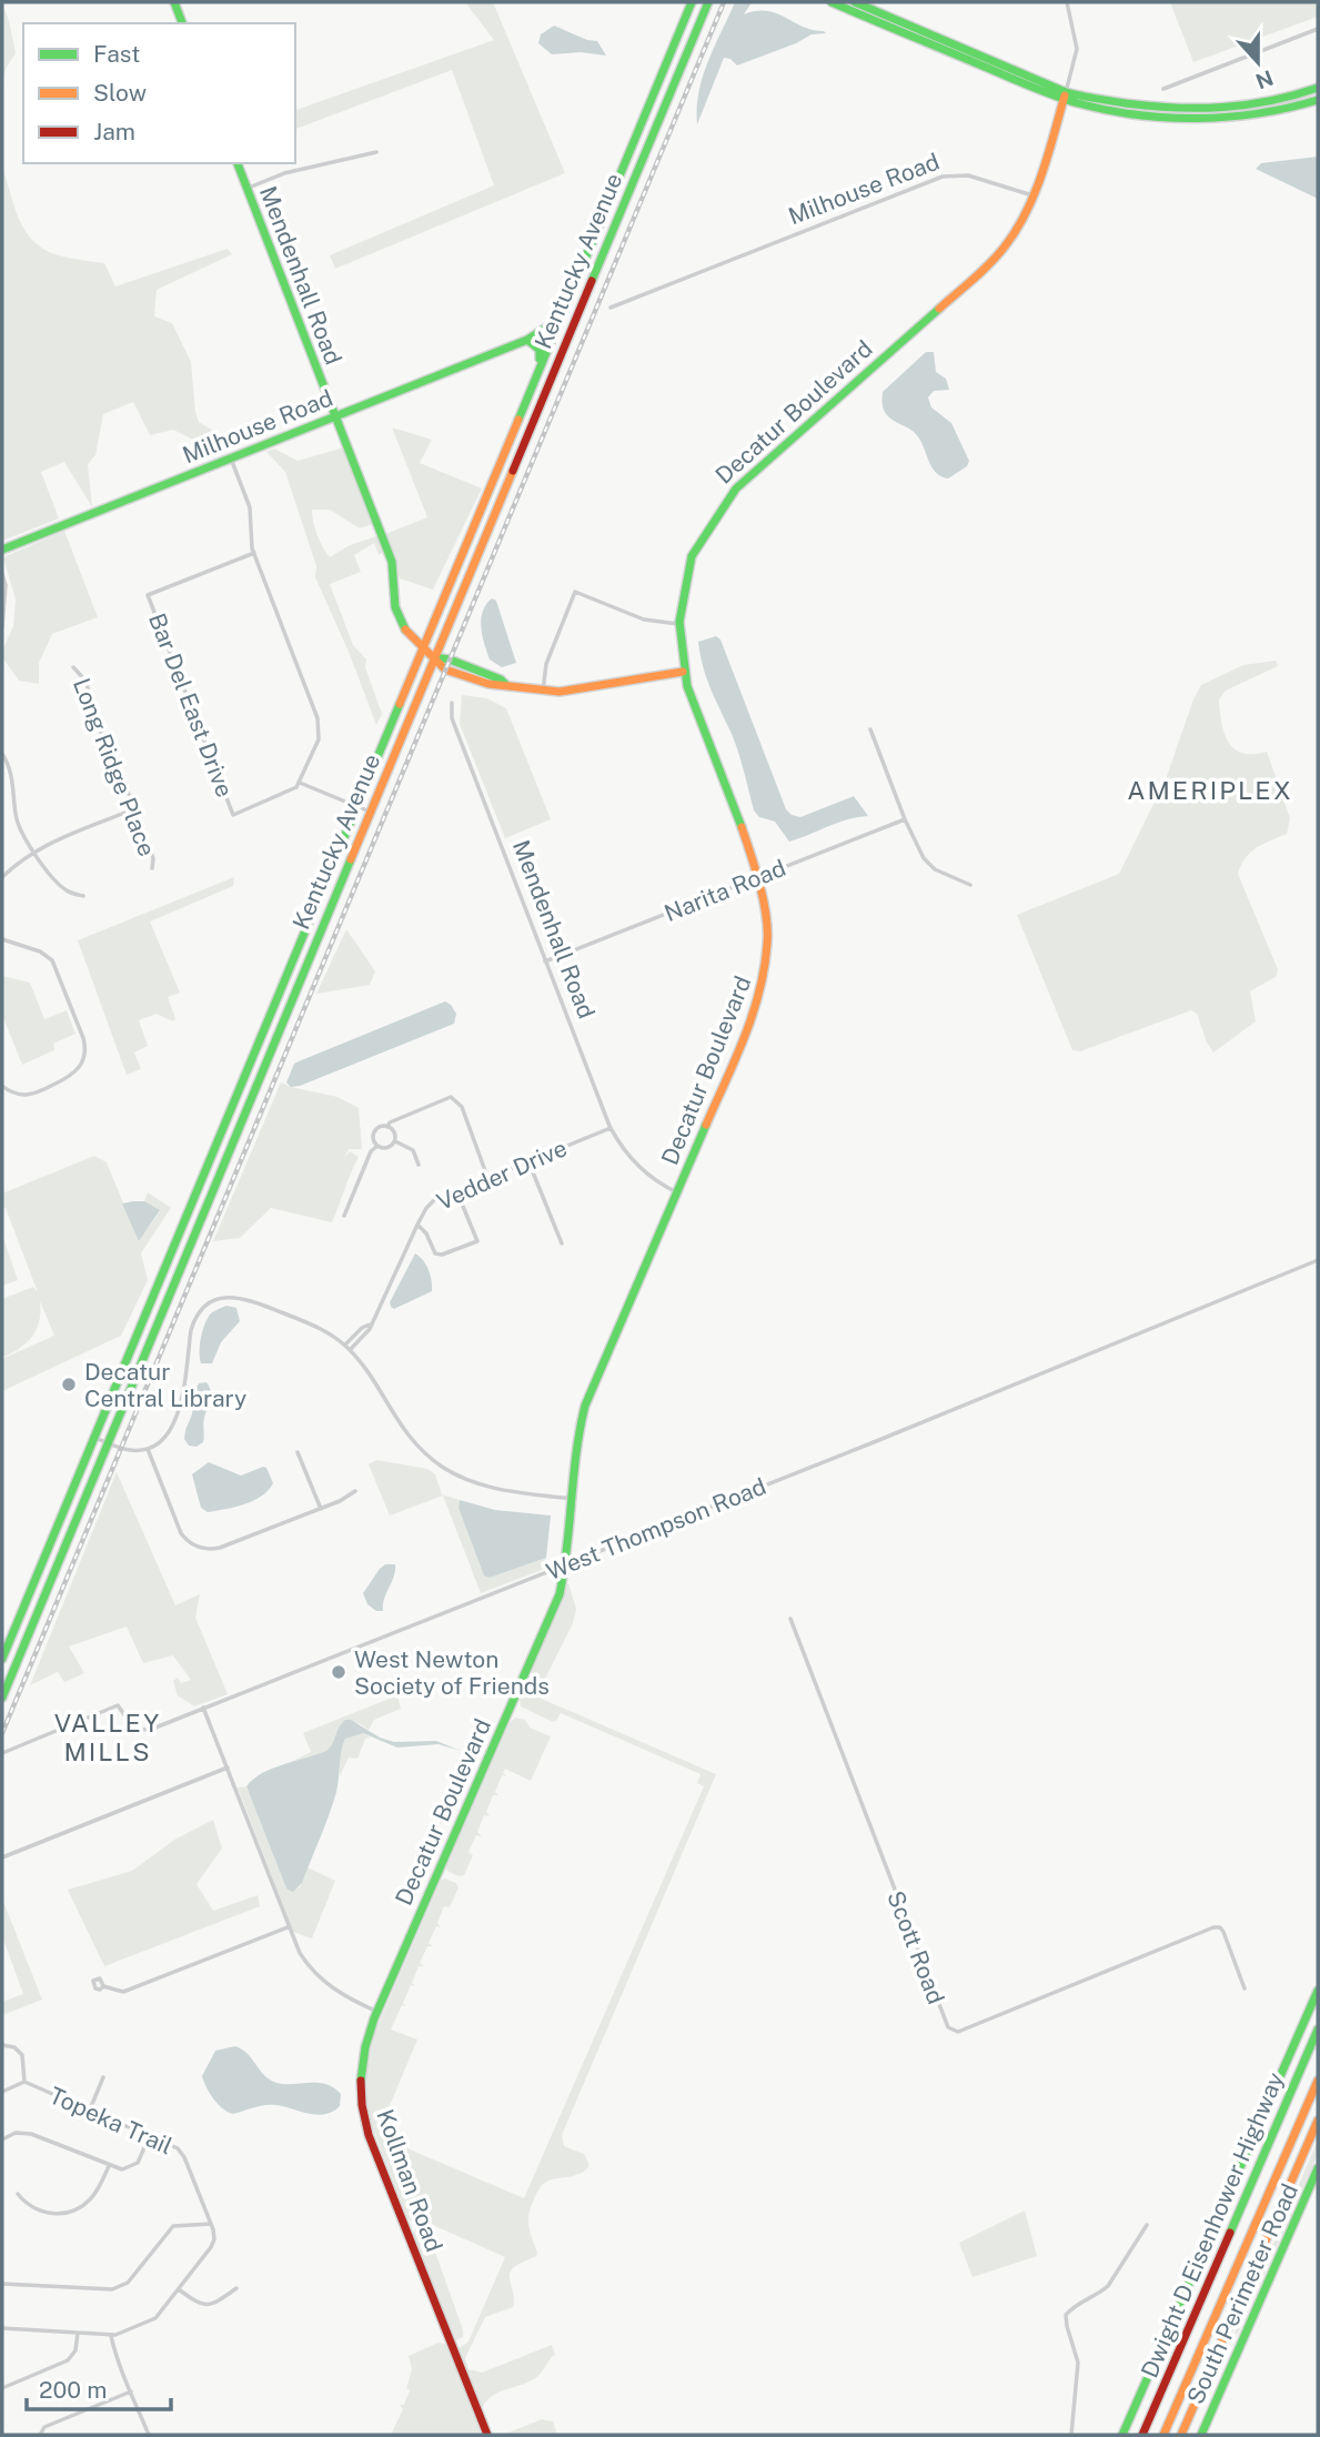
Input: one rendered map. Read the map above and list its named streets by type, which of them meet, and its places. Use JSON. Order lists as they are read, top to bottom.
{
  "streets": {
    "main road": [
      "Milhouse Road",
      "Kentucky Avenue",
      "Mendenhall Road",
      "Decatur Boulevard",
      "Kollman Road",
      "Dwight D Eisenhower Highway",
      "South Perimeter Road"
    ],
    "street": [
      "Bar Del East Drive",
      "Long Ridge Place",
      "Narita Road",
      "Vedder Drive",
      "West Thompson Road",
      "Scott Road",
      "Topeka Trail"
    ]
  },
  "crossings": [
    ["Milhouse Road", "Kentucky Avenue"],
    ["Milhouse Road", "Mendenhall Road"],
    ["Milhouse Road", "Decatur Boulevard"],
    ["Kentucky Avenue", "Mendenhall Road"],
    ["Mendenhall Road", "Decatur Boulevard"],
    ["Mendenhall Road", "Narita Road"],
    ["Mendenhall Road", "Vedder Drive"],
    ["Decatur Boulevard", "Narita Road"],
    ["Decatur Boulevard", "West Thompson Road"],
    ["Decatur Boulevard", "Kollman Road"]
  ],
  "districts": ["AMERIPLEX", "VALLEY MILLS"],
  "places": ["Decatur Central Library", "West Newton Society of Friends"],
  "legend": ["Fast", "Slow", "Jam"],
  "scale_bar": "200 m",
  "north": "bottom"
}
